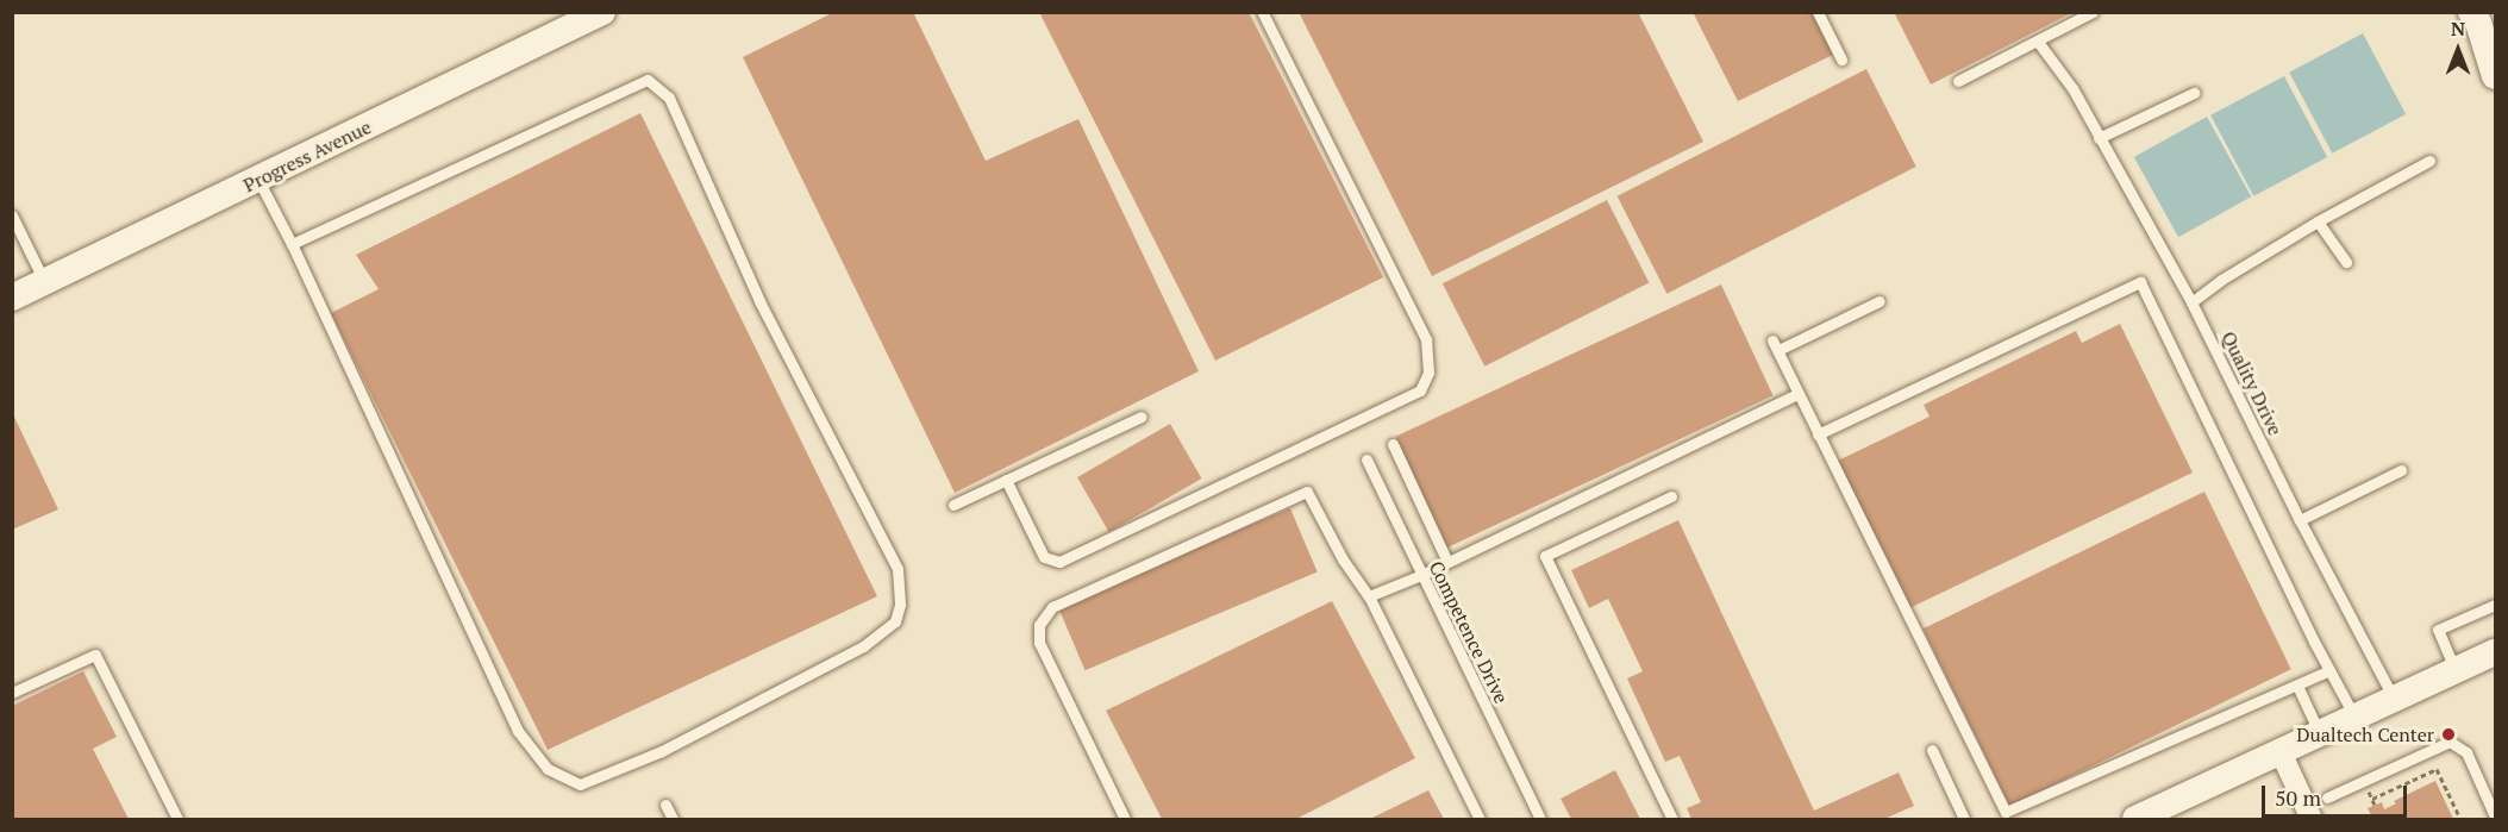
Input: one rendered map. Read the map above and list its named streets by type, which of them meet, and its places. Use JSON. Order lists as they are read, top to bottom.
{
  "streets": {
    "street": ["Progress Avenue"],
    "lane": ["Quality Drive", "Competence Drive"]
  },
  "places": ["Dualtech Center"],
  "scale_bar": "50 m",
  "north": "top"
}
